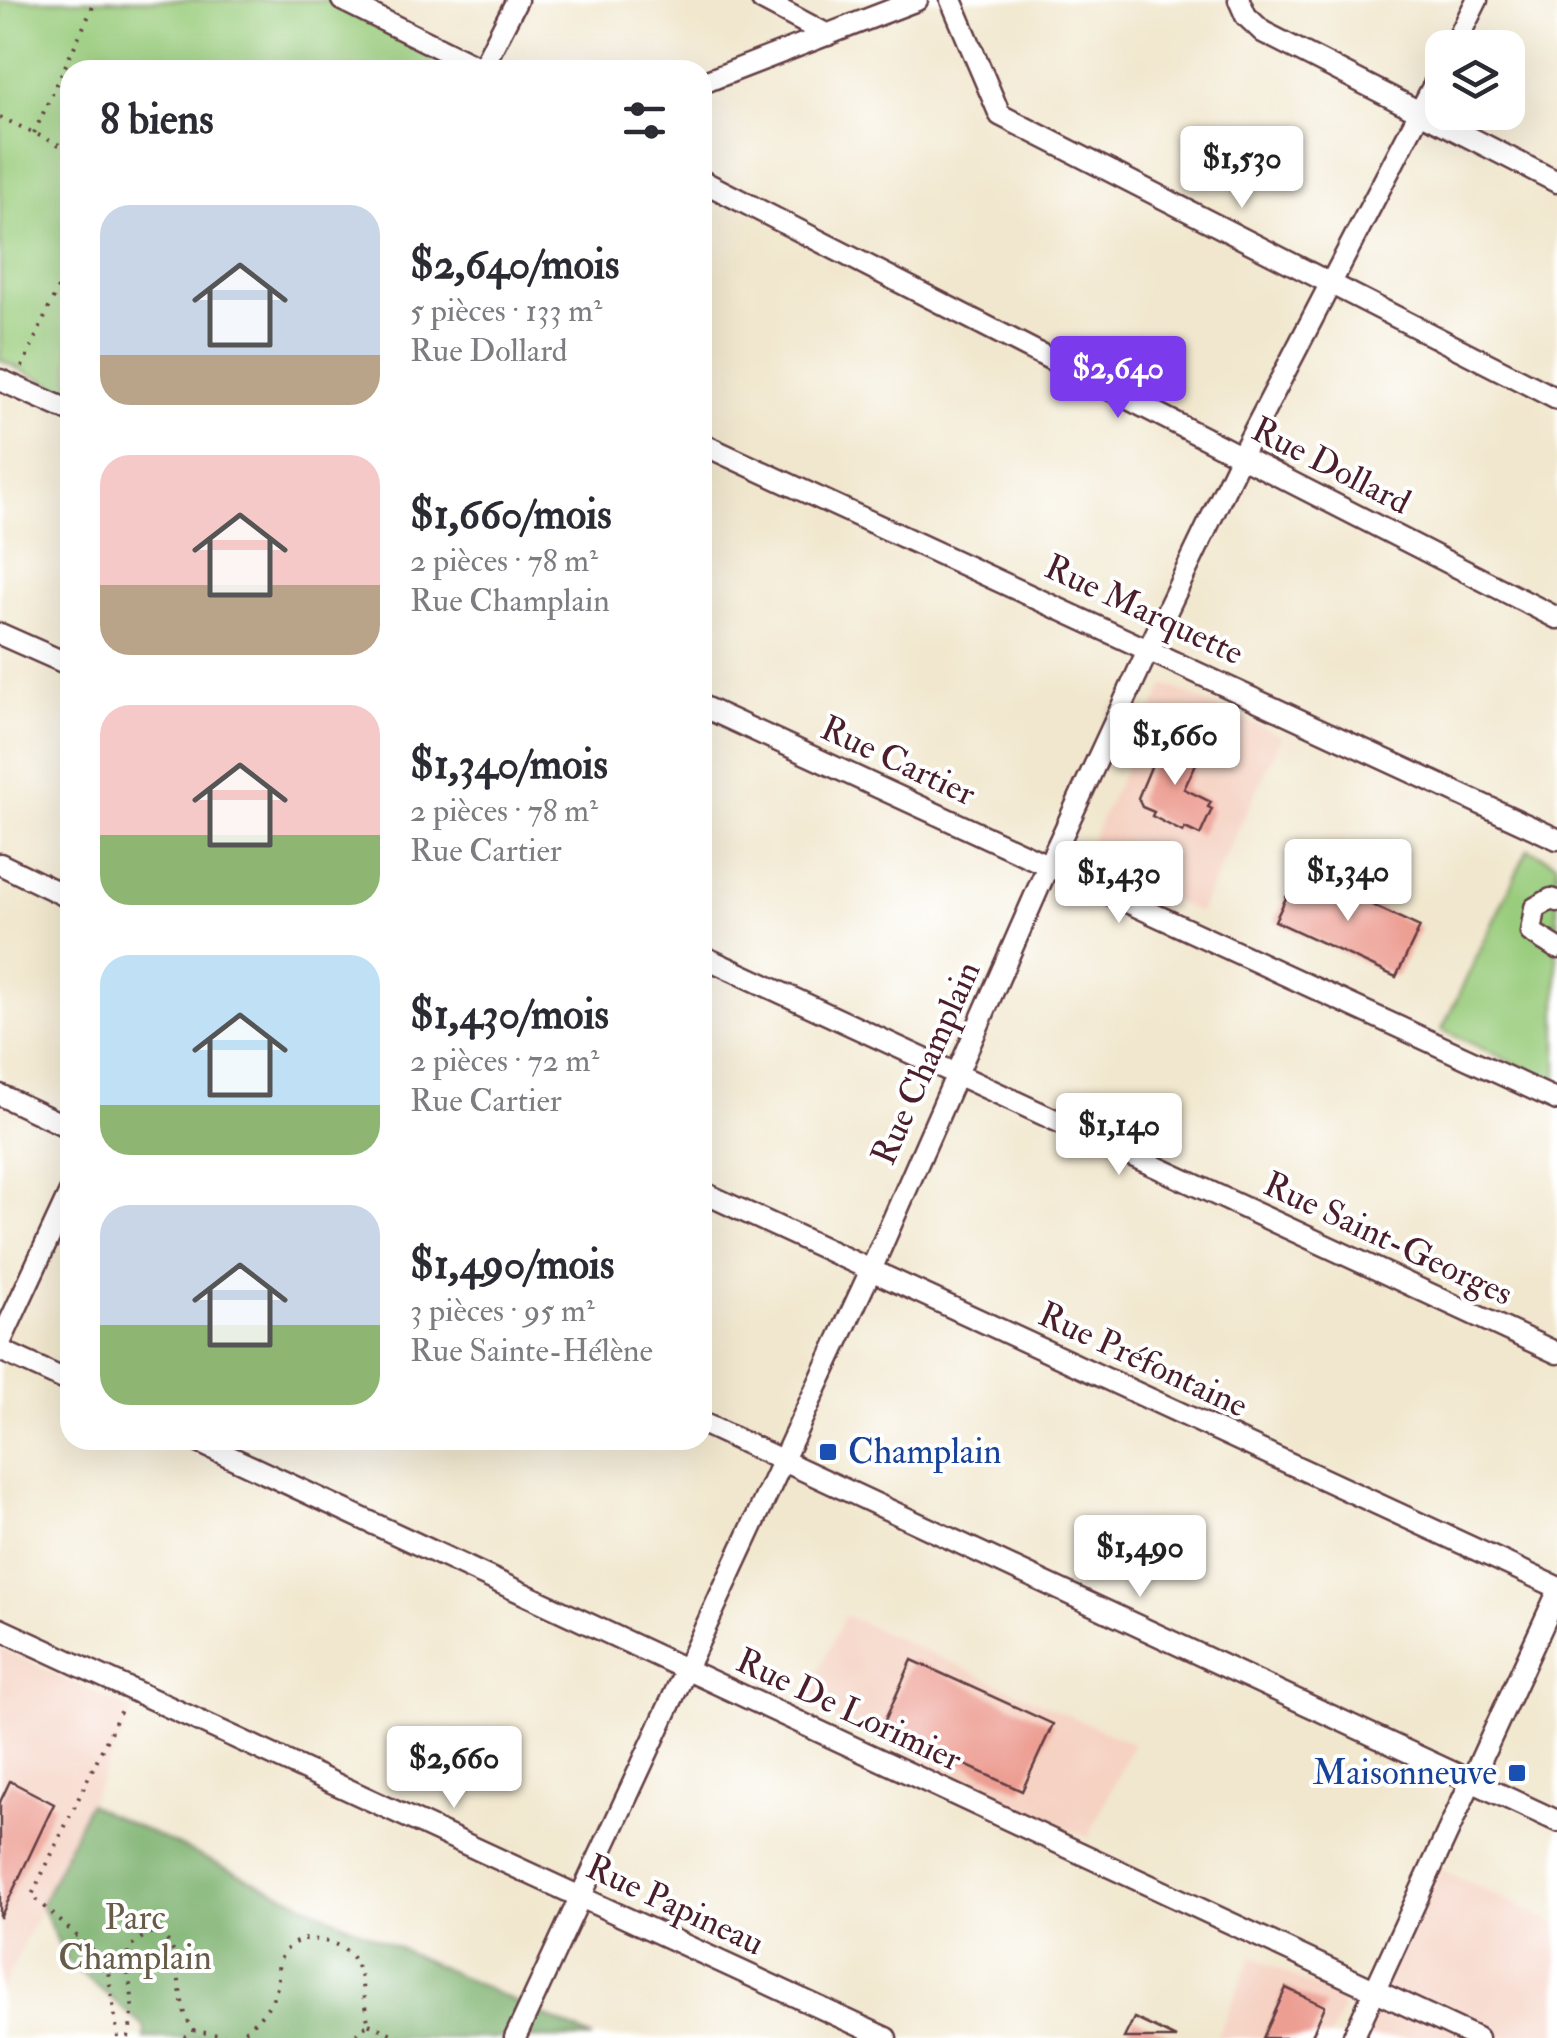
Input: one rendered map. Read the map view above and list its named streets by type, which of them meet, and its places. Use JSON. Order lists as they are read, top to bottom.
{
  "streets": {
    "street": [
      "Rue Dollard",
      "Rue Marquette",
      "Rue Cartier",
      "Rue Champlain",
      "Rue Saint-Georges",
      "Rue Préfontaine",
      "Rue De Lorimier",
      "Rue Papineau"
    ]
  },
  "crossings": [
    ["Rue Dollard", "Rue Champlain"],
    ["Rue Marquette", "Rue Champlain"],
    ["Rue Cartier", "Rue Champlain"],
    ["Rue Champlain", "Rue Saint-Georges"],
    ["Rue Champlain", "Rue Préfontaine"],
    ["Rue Champlain", "Rue De Lorimier"],
    ["Rue Champlain", "Rue Papineau"]
  ],
  "parks": ["Parc Champlain"],
  "places": {
    "transit": ["Champlain", "Maisonneuve"]
  },
  "page": {
    "heading": "8 biens",
    "price": [
      "$1,530",
      "$2,640",
      "$1,660",
      "$1,340",
      "$1,430",
      "$1,140",
      "$1,490",
      "$2,660"
    ],
    "list": [
      {
        "name": "$2,640/mois",
        "note": "5 pièces · 133 m² · Rue Dollard"
      },
      {
        "name": "$1,660/mois",
        "note": "2 pièces · 78 m² · Rue Champlain"
      },
      {
        "name": "$1,340/mois",
        "note": "2 pièces · 78 m² · Rue Cartier"
      },
      {
        "name": "$1,430/mois",
        "note": "2 pièces · 72 m² · Rue Cartier"
      },
      {
        "name": "$1,490/mois",
        "note": "3 pièces · 95 m² · Rue Sainte-Hélène"
      }
    ]
  }
}
